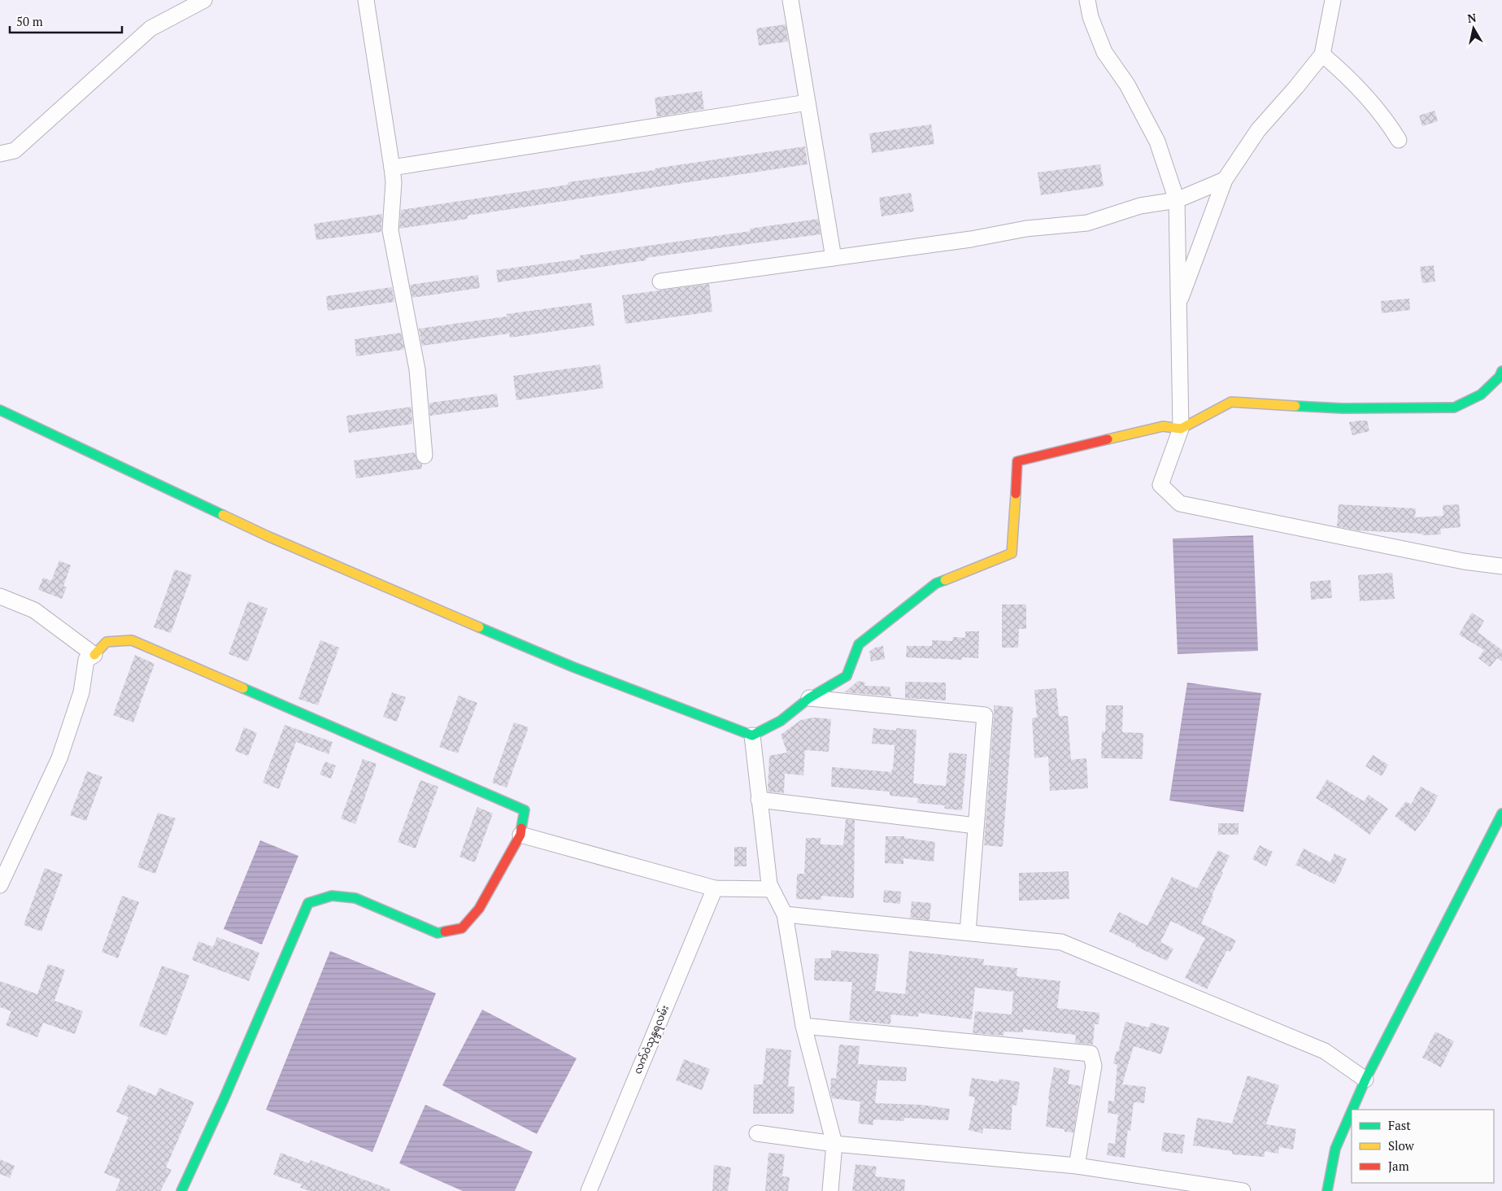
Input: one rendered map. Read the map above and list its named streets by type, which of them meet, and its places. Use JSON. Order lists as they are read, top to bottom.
{
  "streets": {
    "street": ["လက်ဝဲသုန္ဒရလမ်း"]
  },
  "legend": ["Fast", "Slow", "Jam"],
  "scale_bar": "50 m",
  "north": "top"
}
